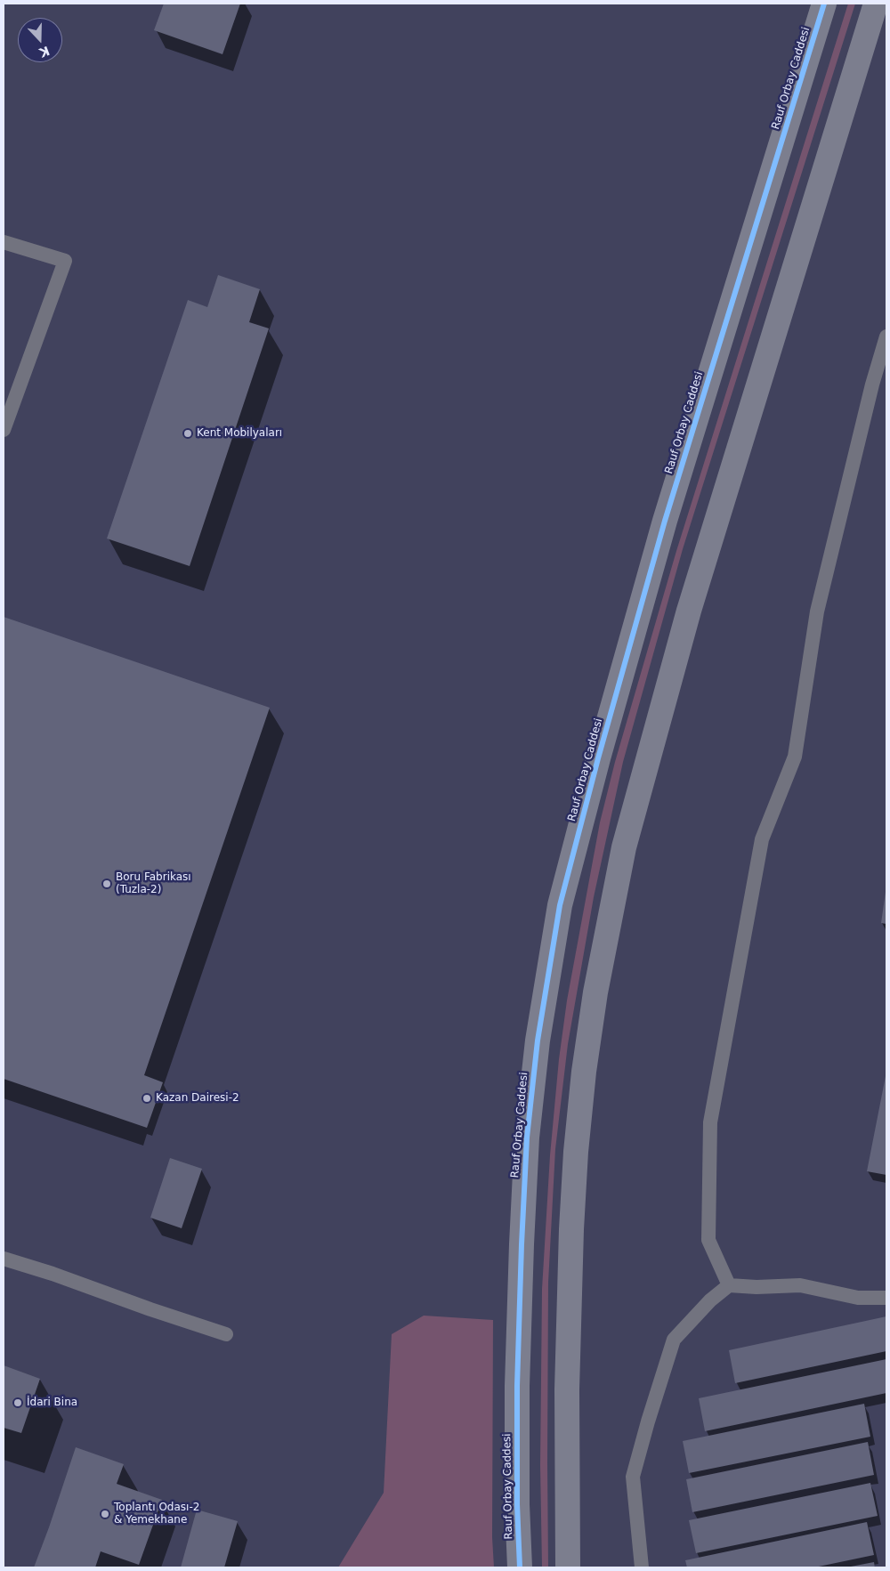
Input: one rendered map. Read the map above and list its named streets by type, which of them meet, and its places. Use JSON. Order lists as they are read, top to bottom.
{
  "streets": {
    "main road": ["Rauf Orbay Caddesi"]
  },
  "places": [
    "Kent Mobilyaları",
    "Boru Fabrikası (Tuzla-2)",
    "Kazan Dairesi-2",
    "İdari Bina",
    "Toplantı Odası-2 & Yemekhane"
  ],
  "north": "bottom"
}
